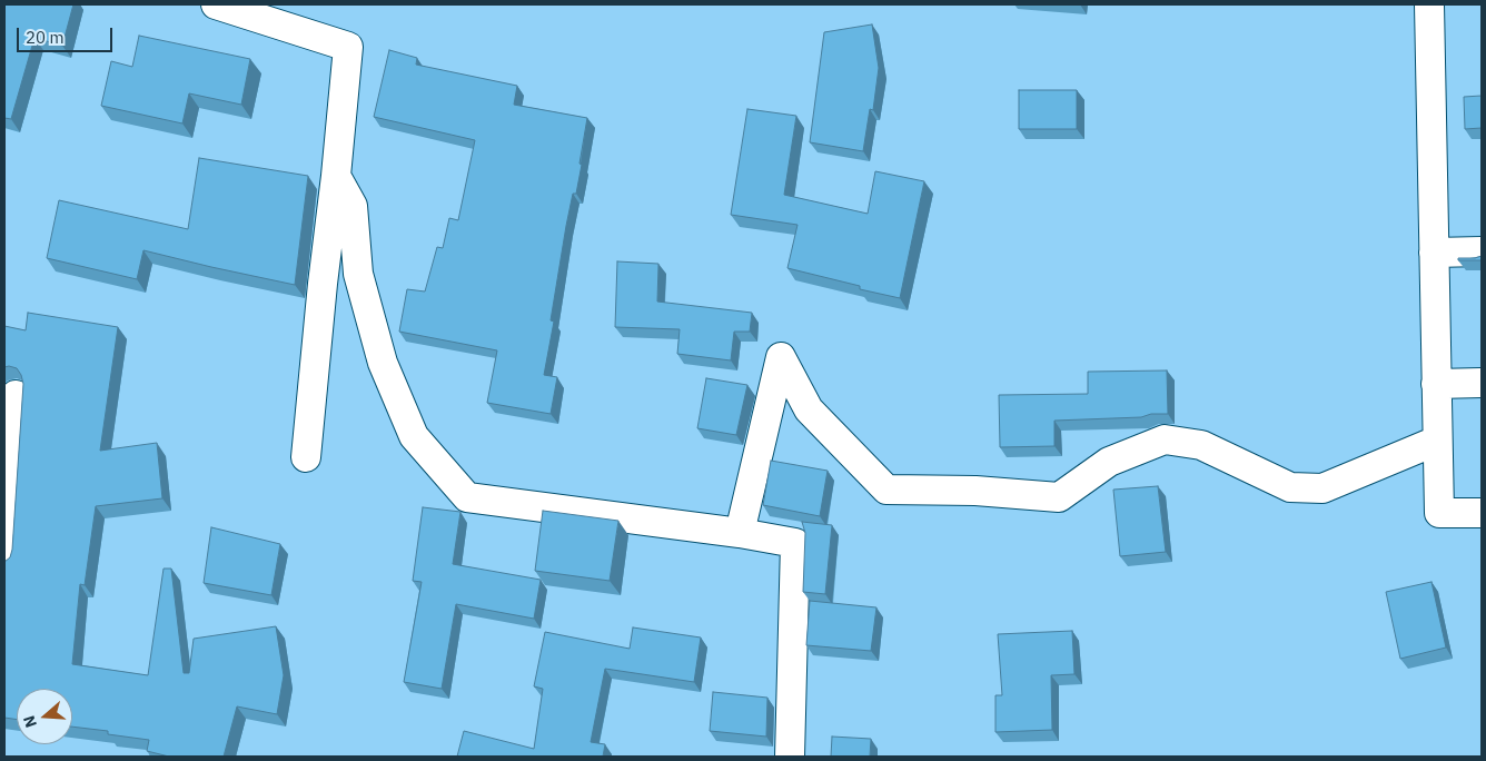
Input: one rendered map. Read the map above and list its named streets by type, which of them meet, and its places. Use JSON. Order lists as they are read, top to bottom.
{
  "scale_bar": "20 m",
  "north": "left"
}
